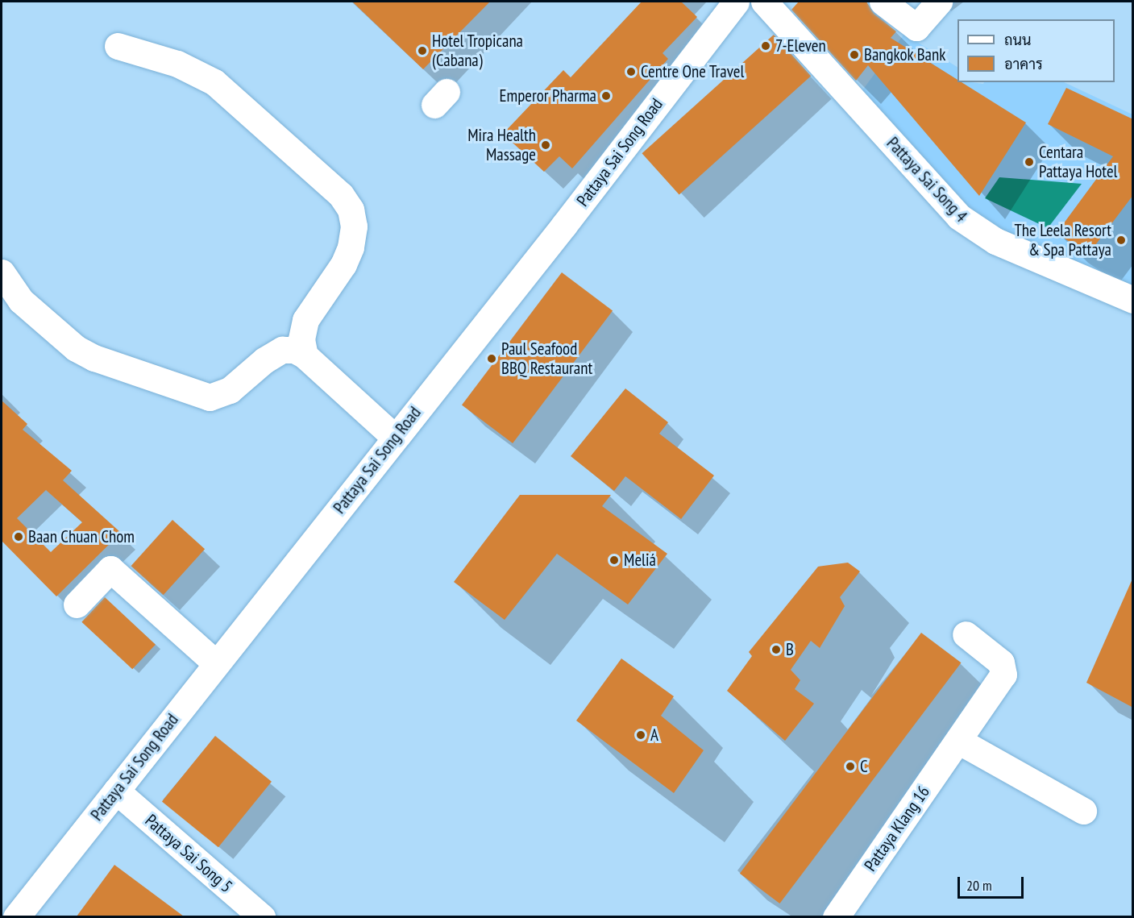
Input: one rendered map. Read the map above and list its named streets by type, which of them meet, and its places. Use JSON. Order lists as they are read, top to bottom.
{
  "streets": {
    "main road": [
      "Pattaya Sai Song Road",
      "Pattaya Sai Song 4",
      "Pattaya Klang 16",
      "Pattaya Sai Song 5"
    ]
  },
  "crossings": [
    ["Pattaya Sai Song Road", "Pattaya Sai Song 5"]
  ],
  "places": [
    "7-Eleven",
    "Hotel Tropicana (Cabana)",
    "Bangkok Bank",
    "Centre One Travel",
    "Emperor Pharma",
    "Mira Health Massage",
    "Centara Pattaya Hotel",
    "The Leela Resort & Spa Pattaya",
    "Paul Seafood BBQ Restaurant",
    "Baan Chuan Chom",
    "Meliá",
    "B",
    "A",
    "C"
  ],
  "legend": ["ถนน", "อาคาร"],
  "scale_bar": "20 m"
}
